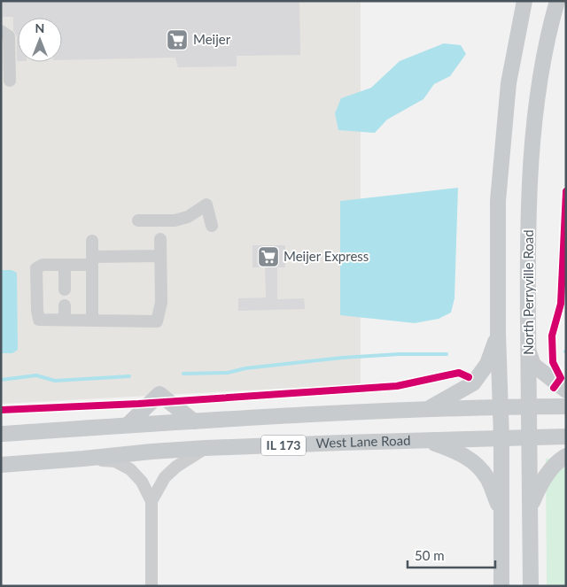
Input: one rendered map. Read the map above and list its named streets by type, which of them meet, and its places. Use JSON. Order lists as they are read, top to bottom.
{
  "streets": {
    "main road": ["North Perryville Road", "West Lane Road", "IL 173"]
  },
  "crossings": [
    ["North Perryville Road", "West Lane Road"],
    ["North Perryville Road", "IL 173"]
  ],
  "places": {
    "supermarket": ["Meijer", "Meijer Express"]
  },
  "scale_bar": "50 m",
  "north": "top"
}
